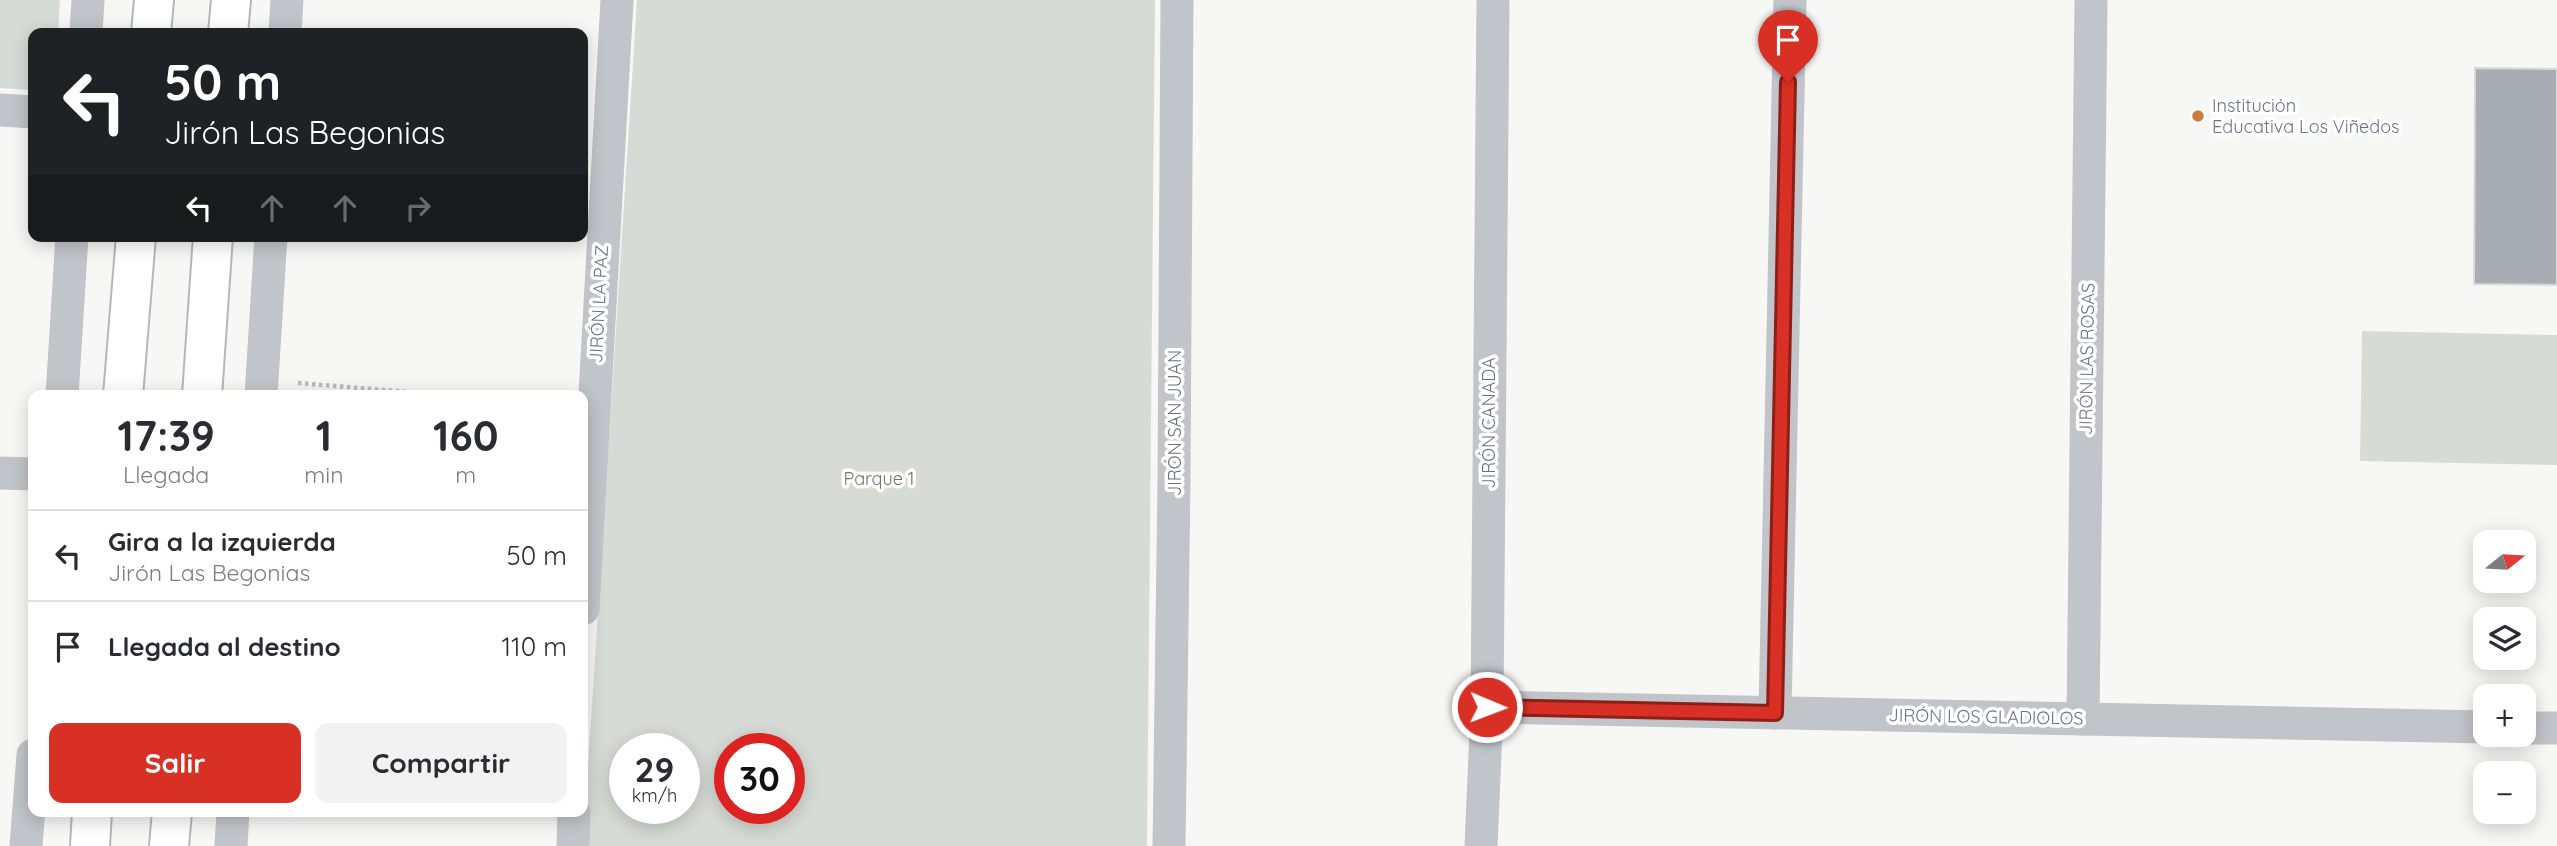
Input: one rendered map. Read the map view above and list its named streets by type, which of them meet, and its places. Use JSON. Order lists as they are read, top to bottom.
{
  "streets": {
    "street": [
      "JIRÓN LA PAZ",
      "JIRÓN LAS ROSAS",
      "JIRÓN SAN JUAN",
      "JIRÓN CANADA",
      "JIRÓN LOS GLADIOLOS"
    ]
  },
  "crossings": [
    ["JIRÓN LAS ROSAS", "JIRÓN LOS GLADIOLOS"],
    ["JIRÓN CANADA", "JIRÓN LOS GLADIOLOS"]
  ],
  "parks": ["Parque 1"],
  "places": ["Institución Educativa Los Viñedos"],
  "north": "right",
  "page": {
    "turn": ["50 m", "Jirón Las Begonias"],
    "eta": [
      "17:39",
      "Llegada",
      "1",
      "min",
      "160",
      "m"
    ],
    "list": [
      {
        "name": "Gira a la izquierda",
        "note": "Jirón Las Begonias",
        "value": "50 m"
      },
      {
        "name": "Llegada al destino",
        "value": "110 m"
      }
    ],
    "map_buttons": ["+", "−"],
    "buttons": ["Salir", "Compartir"],
    "speed": "29 km/h",
    "limit": "30"
  }
}
